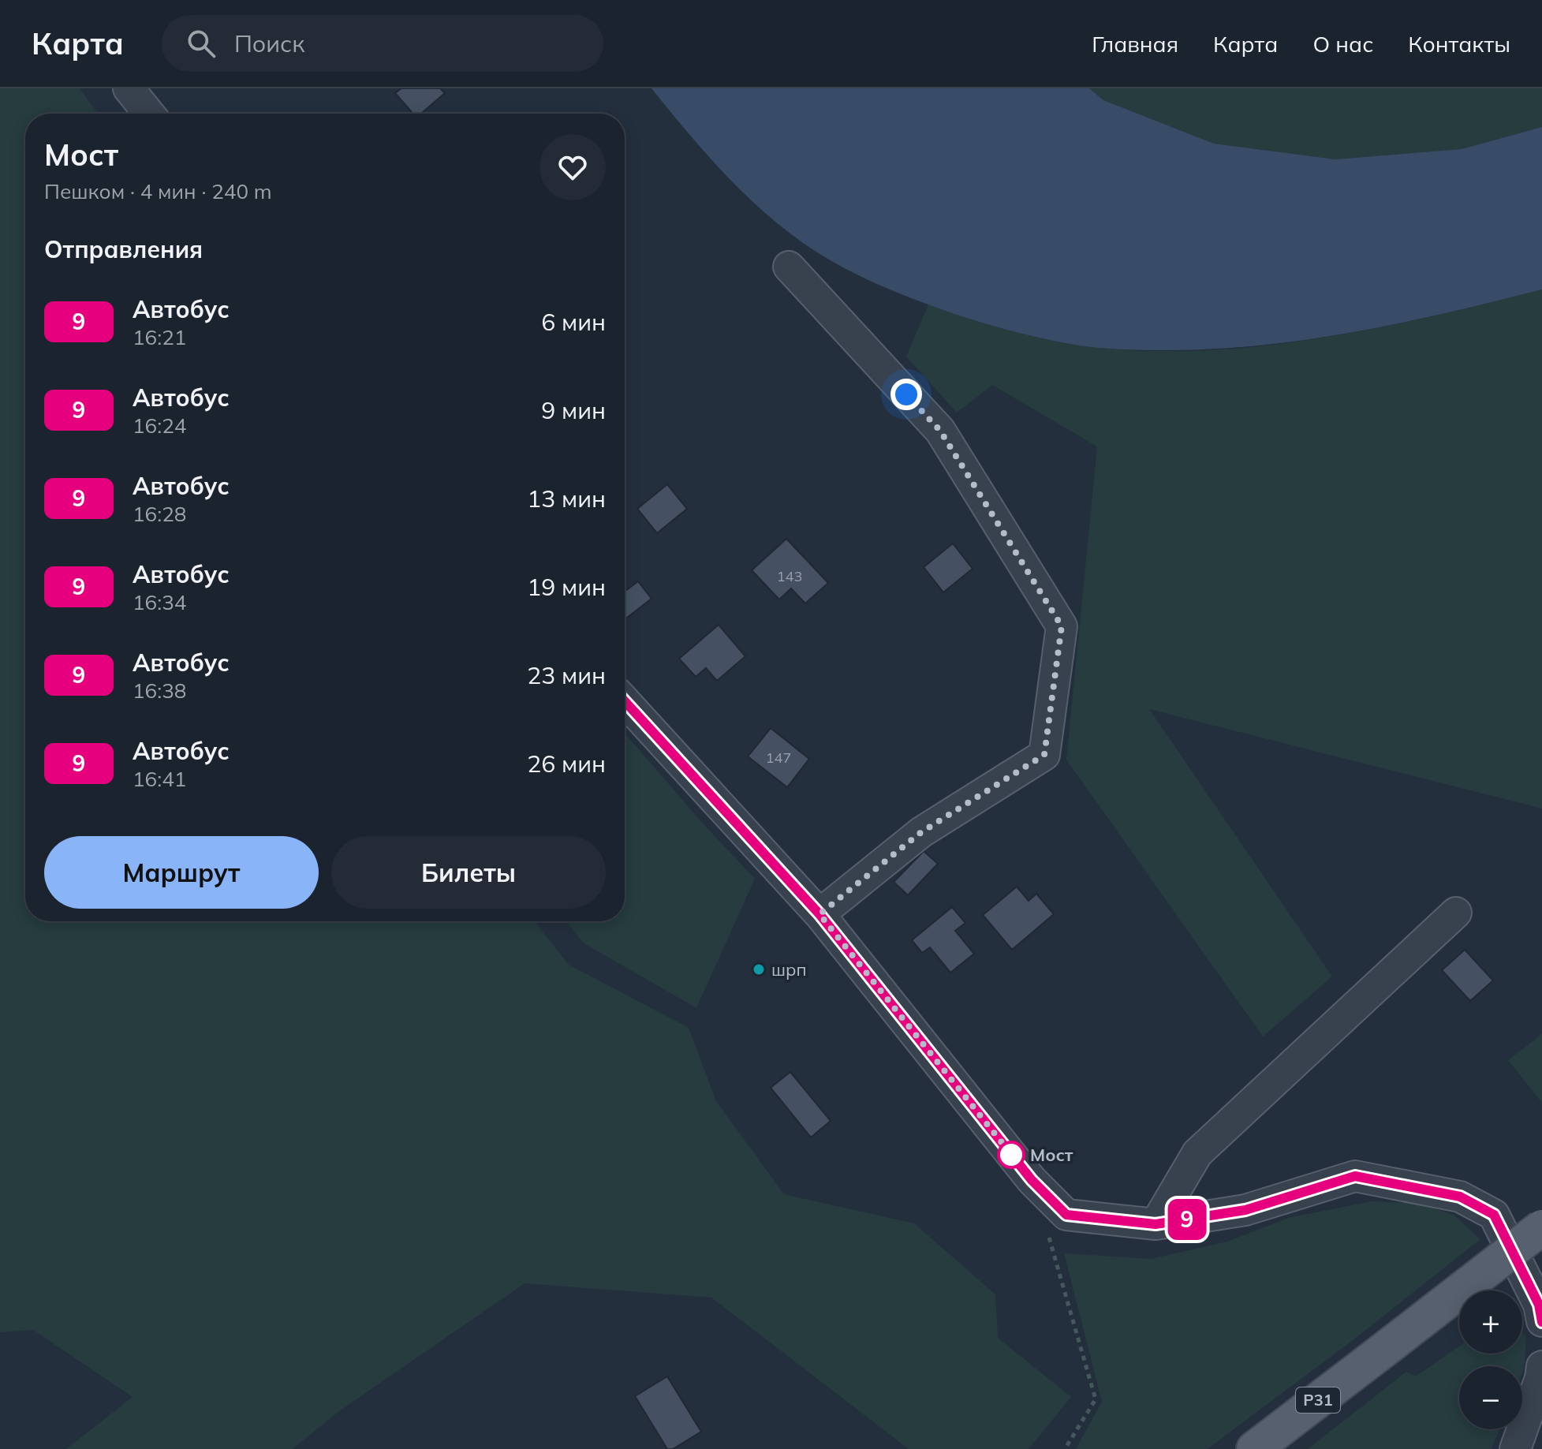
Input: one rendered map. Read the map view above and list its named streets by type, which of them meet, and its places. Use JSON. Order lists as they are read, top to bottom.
{
  "streets": {
    "main road": ["Р31"]
  },
  "places": ["шрп", "Мост"],
  "lines": ["bus line 9"],
  "house_numbers": ["143", "147"],
  "page": {
    "header": "Карта",
    "search": "Поиск",
    "nav": [
      "Главная",
      "Карта",
      "О нас",
      "Контакты"
    ],
    "on_map": "9",
    "heading": [
      ["Мост", "Пешком · 4 мин · 240 m"],
      "Отправления"
    ],
    "list": [
      {
        "mark": "9",
        "name": "Автобус",
        "note": "16:21",
        "value": "6 мин"
      },
      {
        "mark": "9",
        "name": "Автобус",
        "note": "16:24",
        "value": "9 мин"
      },
      {
        "mark": "9",
        "name": "Автобус",
        "note": "16:28",
        "value": "13 мин"
      },
      {
        "mark": "9",
        "name": "Автобус",
        "note": "16:34",
        "value": "19 мин"
      },
      {
        "mark": "9",
        "name": "Автобус",
        "note": "16:38",
        "value": "23 мин"
      },
      {
        "mark": "9",
        "name": "Автобус",
        "note": "16:41",
        "value": "26 мин"
      }
    ],
    "buttons": ["Маршрут", "Билеты"],
    "map_buttons": ["+", "−"]
  }
}
